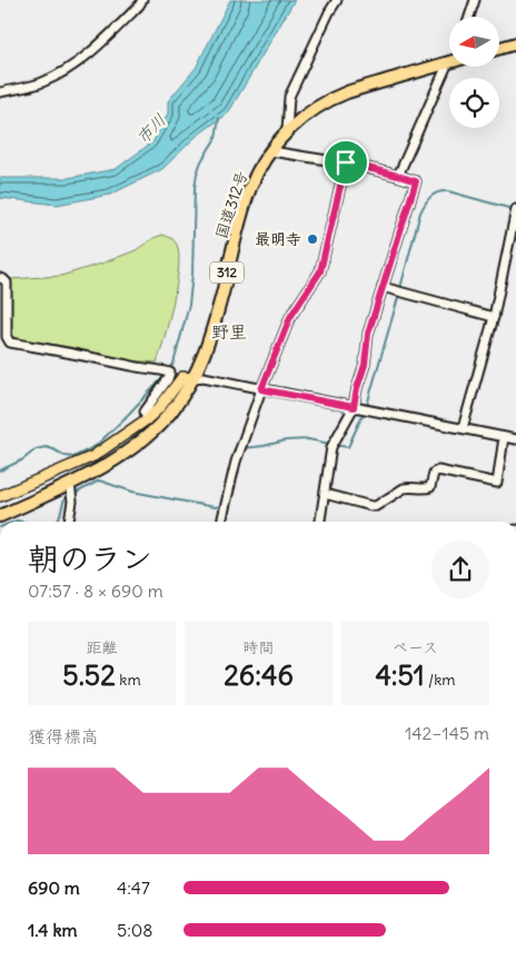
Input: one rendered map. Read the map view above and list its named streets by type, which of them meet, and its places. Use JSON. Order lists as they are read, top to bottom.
{
  "streets": {
    "highway": ["国道312号", "312"]
  },
  "districts": ["野里"],
  "water": ["市川"],
  "places": ["最明寺"],
  "north": "left",
  "page": {
    "heading": ["朝のラン", "07:57 · 8 × 690 m"],
    "stats": [
      ["距離", "5.52 km"],
      ["時間", "26:46"],
      ["ペース", "4:51 /km"]
    ],
    "chart": ["獲得標高", "142–145 m"],
    "list": [
      {
        "name": "690 m",
        "note": "4:47"
      },
      {
        "name": "1.4 km",
        "note": "5:08"
      }
    ]
  }
}
